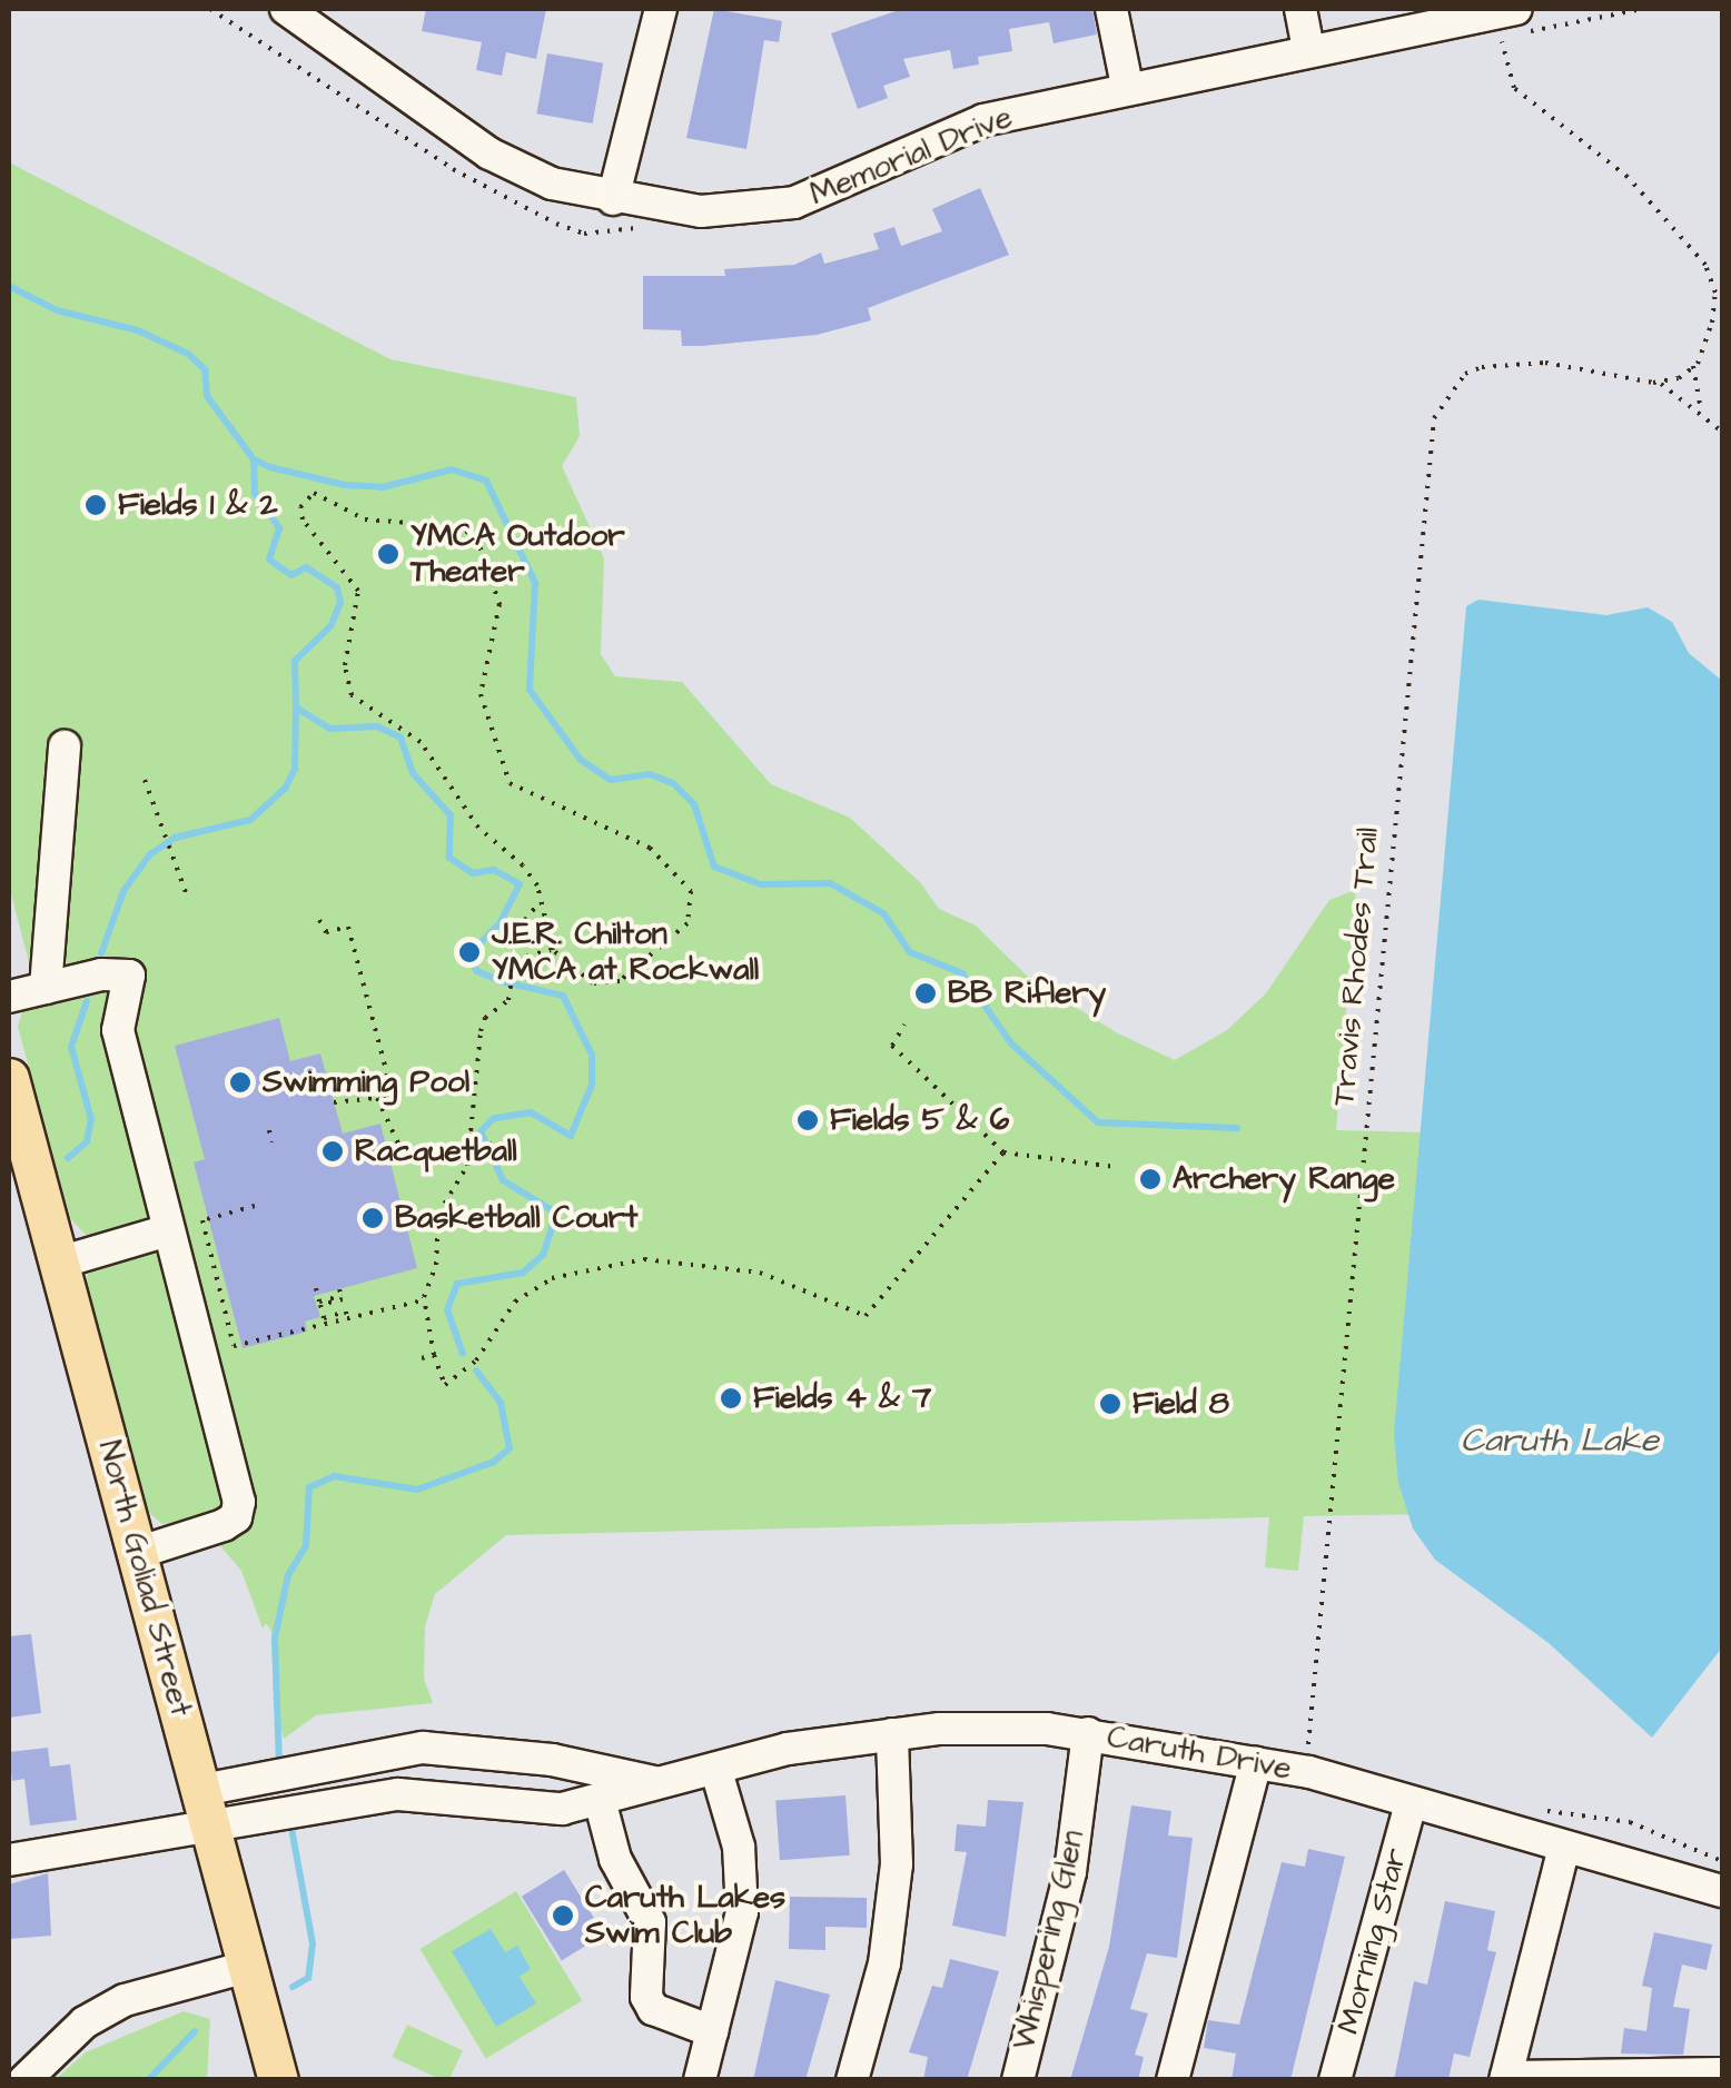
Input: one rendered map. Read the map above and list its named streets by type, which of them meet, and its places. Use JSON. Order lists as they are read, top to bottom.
{
  "streets": {
    "main road": ["North Goliad Street"],
    "street": [
      "Memorial Drive",
      "Caruth Drive",
      "Whispering Glen",
      "Morning Star"
    ],
    "path": ["Travis Rhodes Trail"]
  },
  "crossings": [
    ["Travis Rhodes Trail", "Caruth Drive"],
    ["North Goliad Street", "Caruth Drive"],
    ["Caruth Drive", "Whispering Glen"],
    ["Caruth Drive", "Morning Star"]
  ],
  "water": ["Caruth Lake"],
  "places": [
    "Fields 1 & 2",
    "YMCA Outdoor Theater",
    "J.E.R. Chilton YMCA at Rockwall",
    "BB Riflery",
    "Swimming Pool",
    "Fields 5 & 6",
    "Racquetball",
    "Archery Range",
    "Basketball Court",
    "Fields 4 & 7",
    "Field 8",
    "Caruth Lakes Swim Club"
  ]
}
